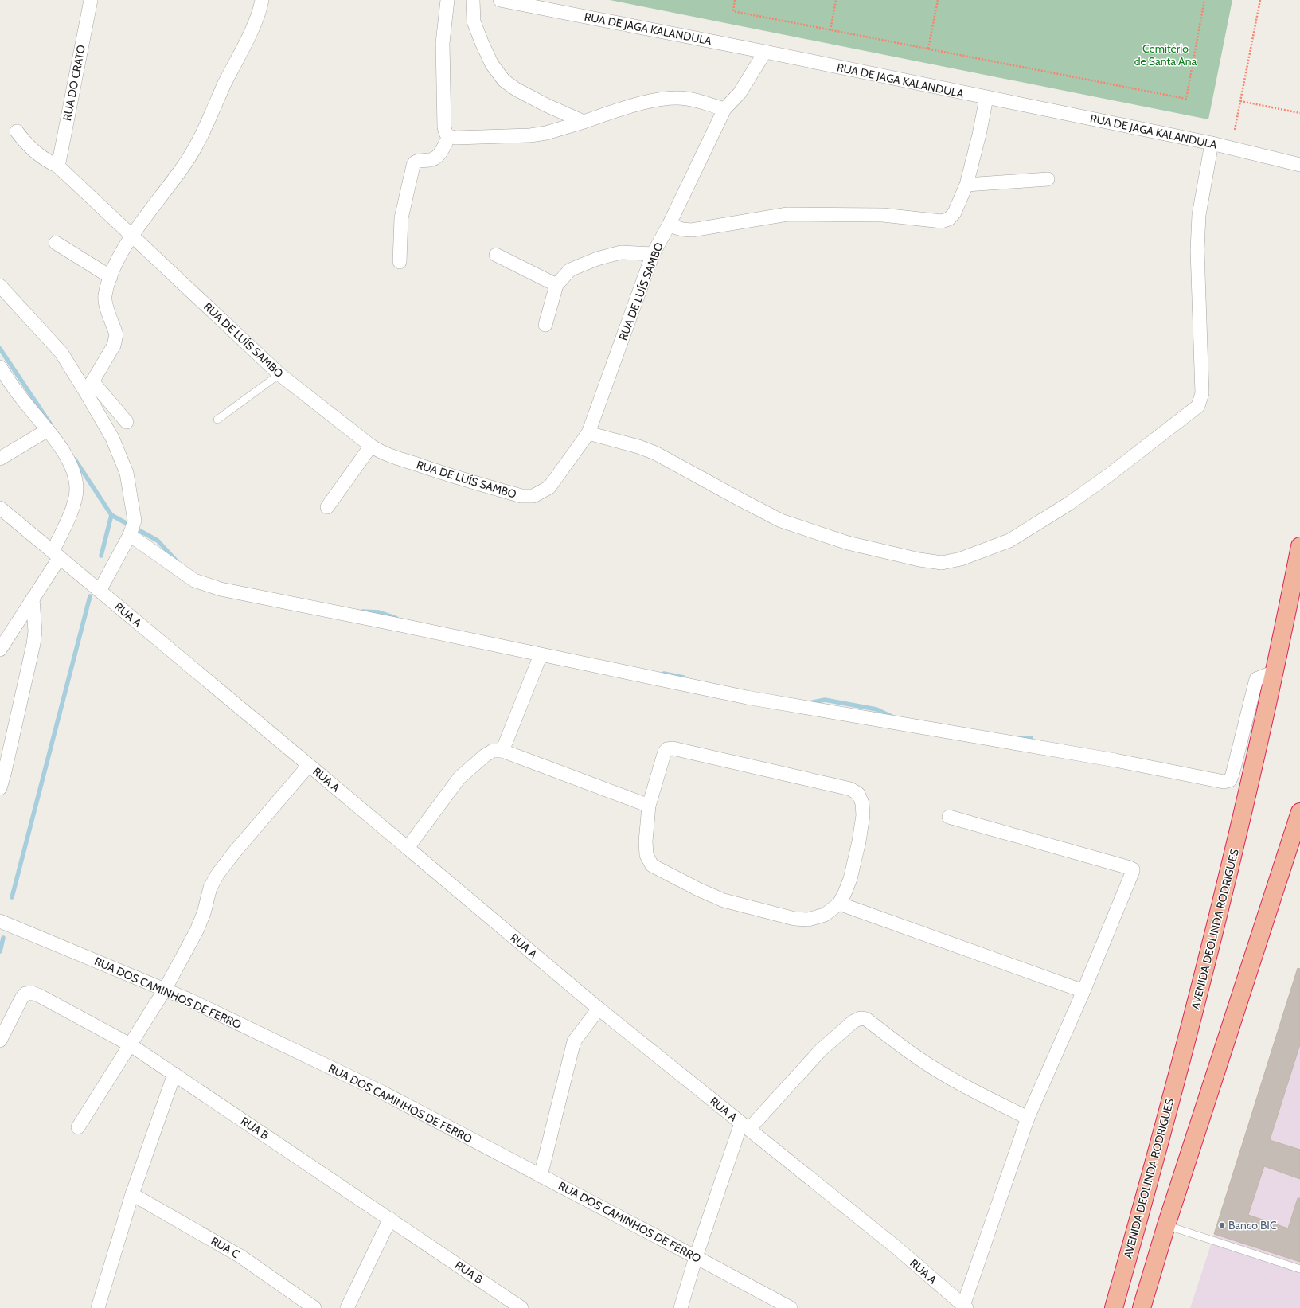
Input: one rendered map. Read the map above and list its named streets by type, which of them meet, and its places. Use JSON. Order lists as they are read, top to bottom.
{
  "streets": {
    "highway": ["AVENIDA DEOLINDA RODRIGUES"],
    "street": [
      "RUA DE JAGA KALANDULA",
      "RUA DO CRATO",
      "RUA DE LUÍS SAMBO",
      "RUA A",
      "RUA DOS CAMINHOS DE FERRO",
      "RUA B",
      "RUA C"
    ]
  },
  "crossings": [
    ["RUA DE JAGA KALANDULA", "RUA DE LUÍS SAMBO"],
    ["RUA DO CRATO", "RUA DE LUÍS SAMBO"]
  ],
  "parks": ["Cemitério de Santa Ana"],
  "places": ["Banco BIC"]
}
